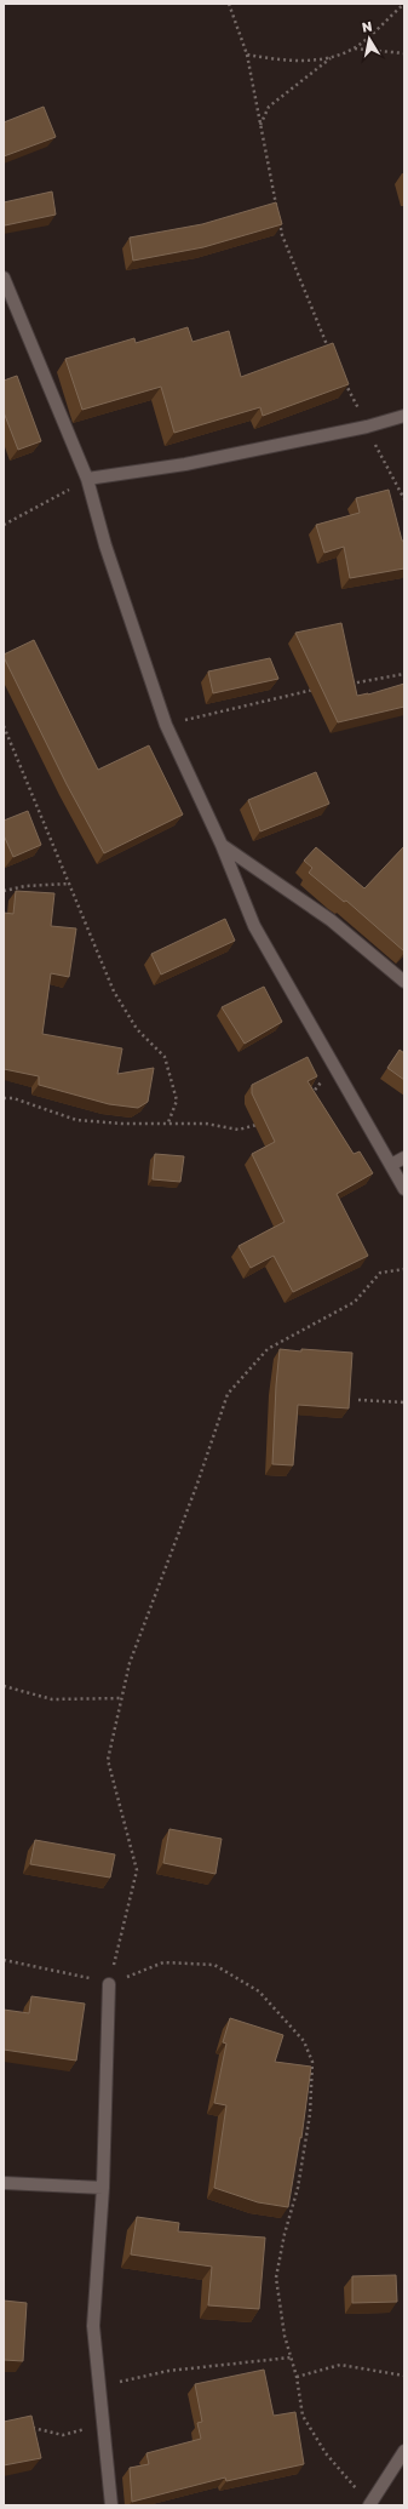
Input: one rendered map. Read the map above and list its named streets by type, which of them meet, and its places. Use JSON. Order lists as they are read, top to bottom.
{
  "north": "top"
}
